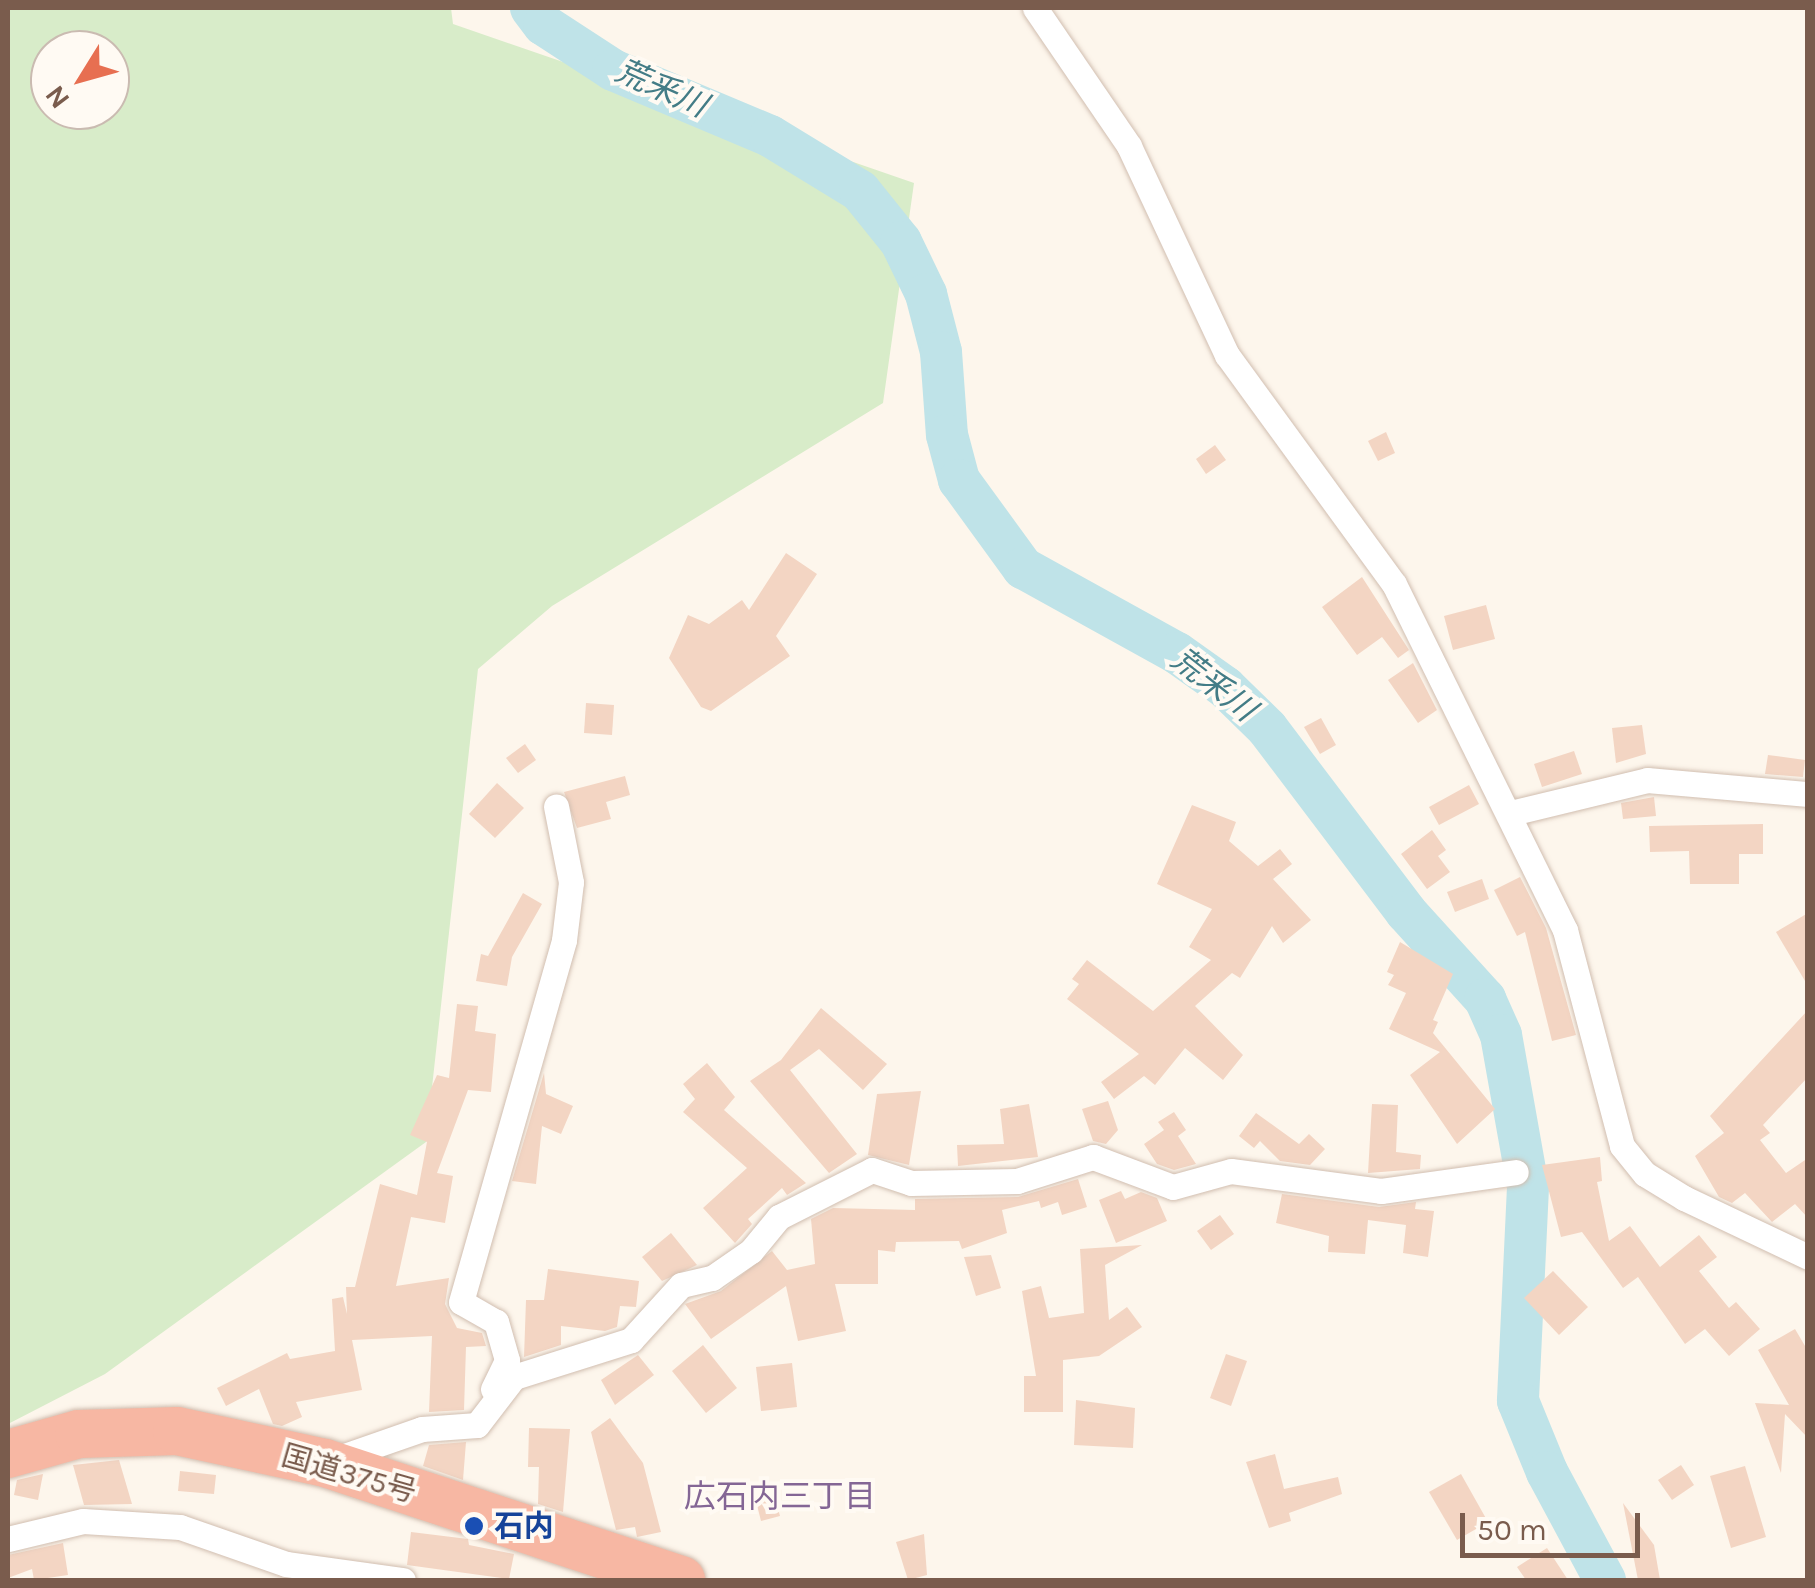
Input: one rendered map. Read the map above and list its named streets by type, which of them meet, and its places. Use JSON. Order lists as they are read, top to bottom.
{
  "streets": {
    "highway": ["国道375号"]
  },
  "districts": ["広石内三丁目"],
  "water": ["荒釆川"],
  "places": ["石内"],
  "scale_bar": "50 m",
  "north": "bottom left"
}
